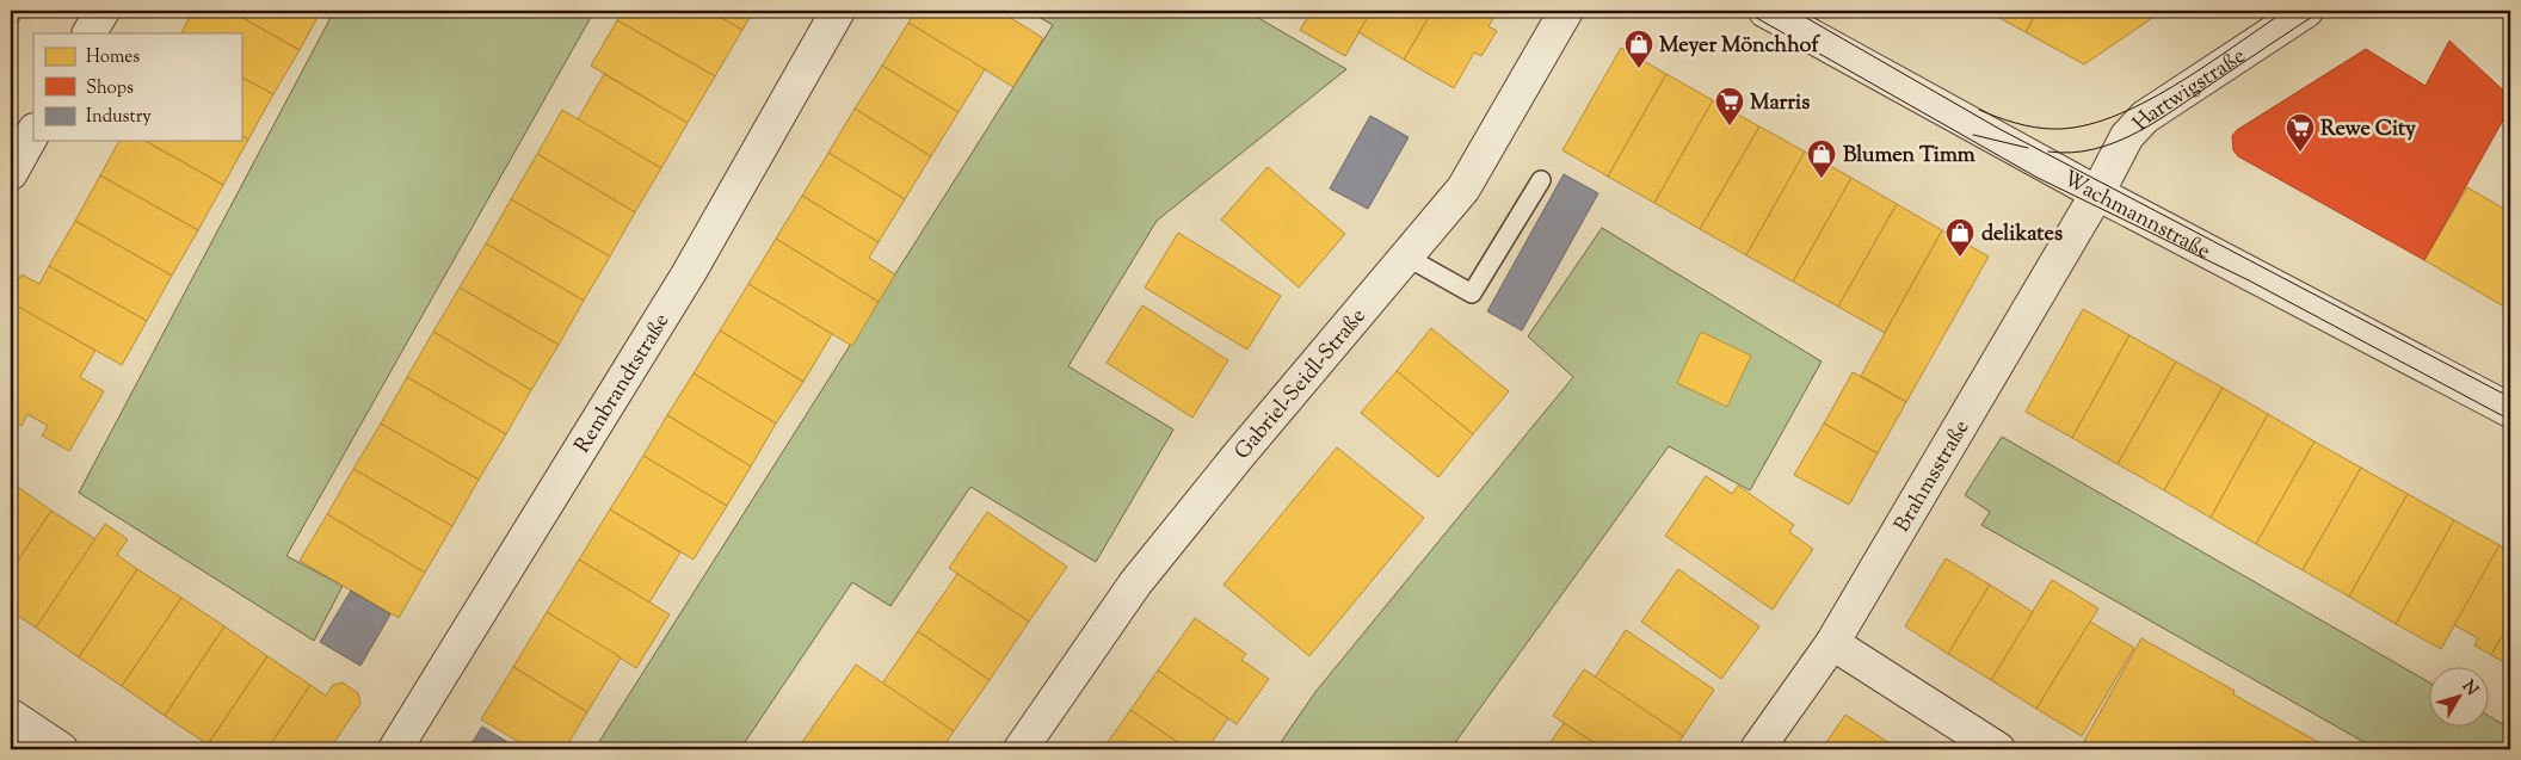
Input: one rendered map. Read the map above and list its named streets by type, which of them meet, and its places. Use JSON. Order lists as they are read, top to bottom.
{
  "streets": {
    "street": [
      "Hartwigstraße",
      "Wachmannstraße",
      "Rembrandtstraße",
      "Gabriel-Seidl-Straße",
      "Brahmsstraße"
    ]
  },
  "crossings": [
    ["Hartwigstraße", "Wachmannstraße"],
    ["Hartwigstraße", "Brahmsstraße"],
    ["Wachmannstraße", "Brahmsstraße"]
  ],
  "places": {
    "shop": ["Meyer Mönchhof", "Blumen Timm", "delikates"],
    "supermarket": ["Marris", "Rewe City"]
  },
  "legend": ["Homes", "Shops", "Industry"],
  "north": "top right"
}
